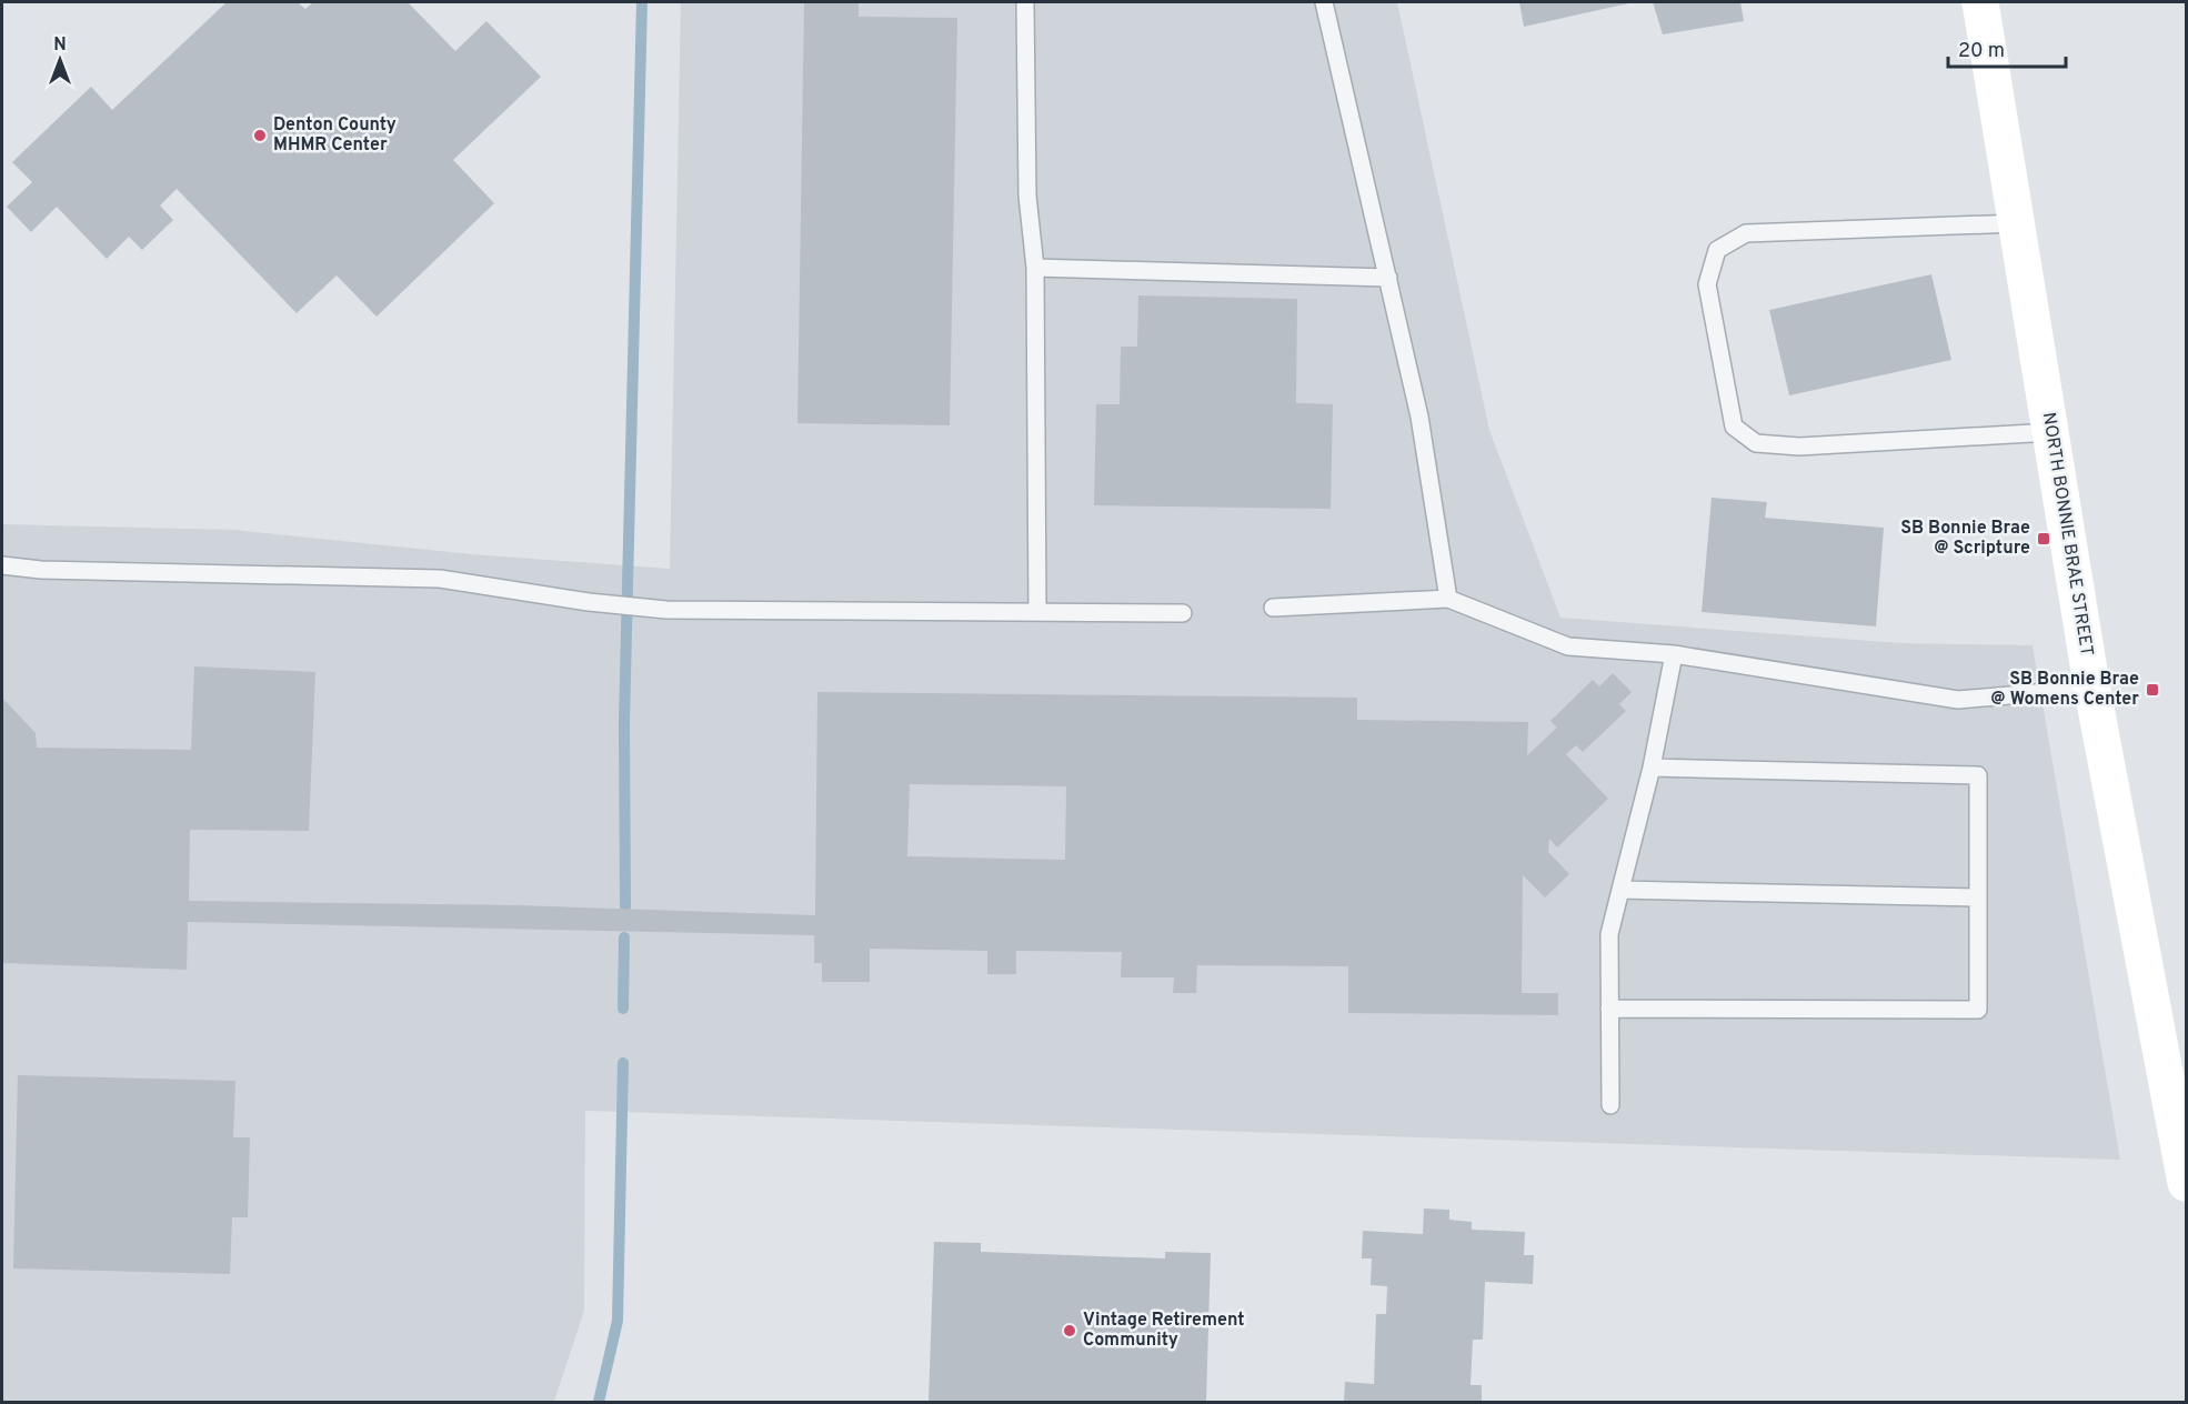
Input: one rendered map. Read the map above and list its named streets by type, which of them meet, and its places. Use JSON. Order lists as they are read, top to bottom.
{
  "streets": {
    "main road": ["NORTH BONNIE BRAE STREET"]
  },
  "places": {
    "other": ["Denton County MHMR Center", "Vintage Retirement Community"],
    "transit": ["SB Bonnie Brae @ Scripture", "SB Bonnie Brae @ Womens Center"]
  },
  "scale_bar": "20 m",
  "north": "top"
}
